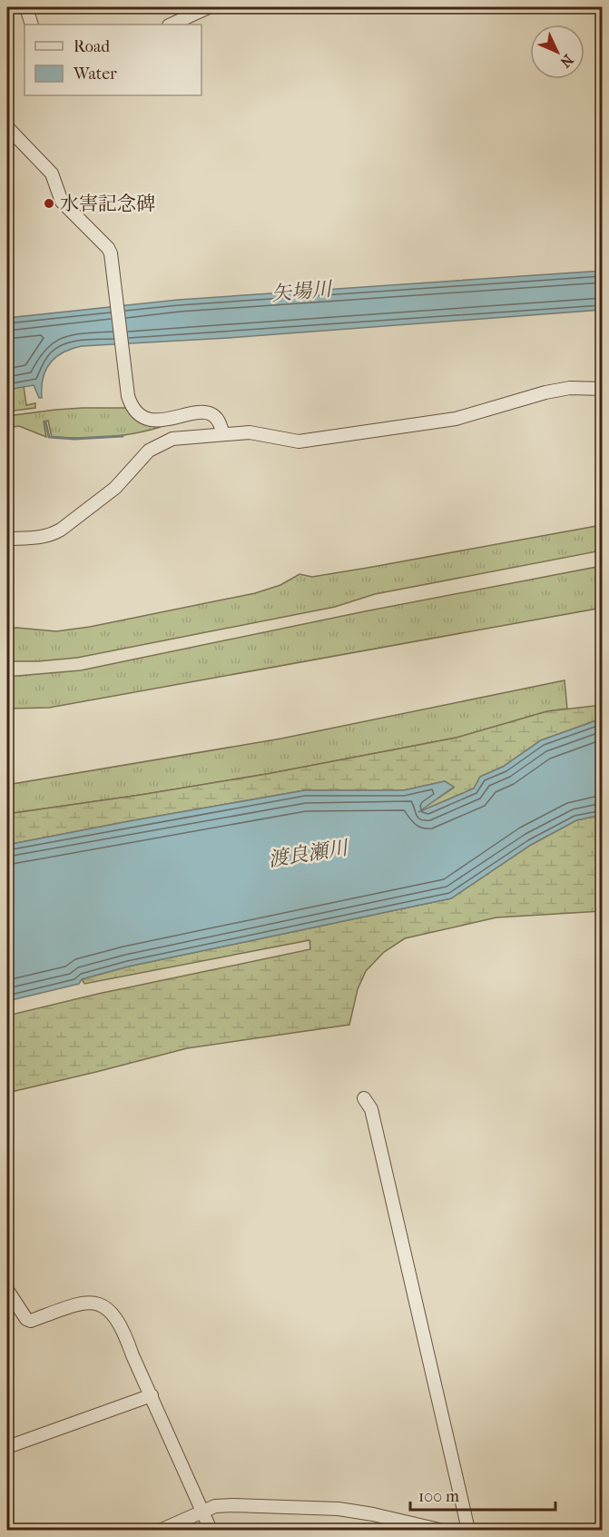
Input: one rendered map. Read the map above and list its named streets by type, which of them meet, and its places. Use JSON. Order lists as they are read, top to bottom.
{
  "water": ["矢場川", "渡良瀬川"],
  "places": ["水害記念碑"],
  "legend": ["Road", "Water"],
  "scale_bar": "100 m",
  "north": "bottom right"
}
